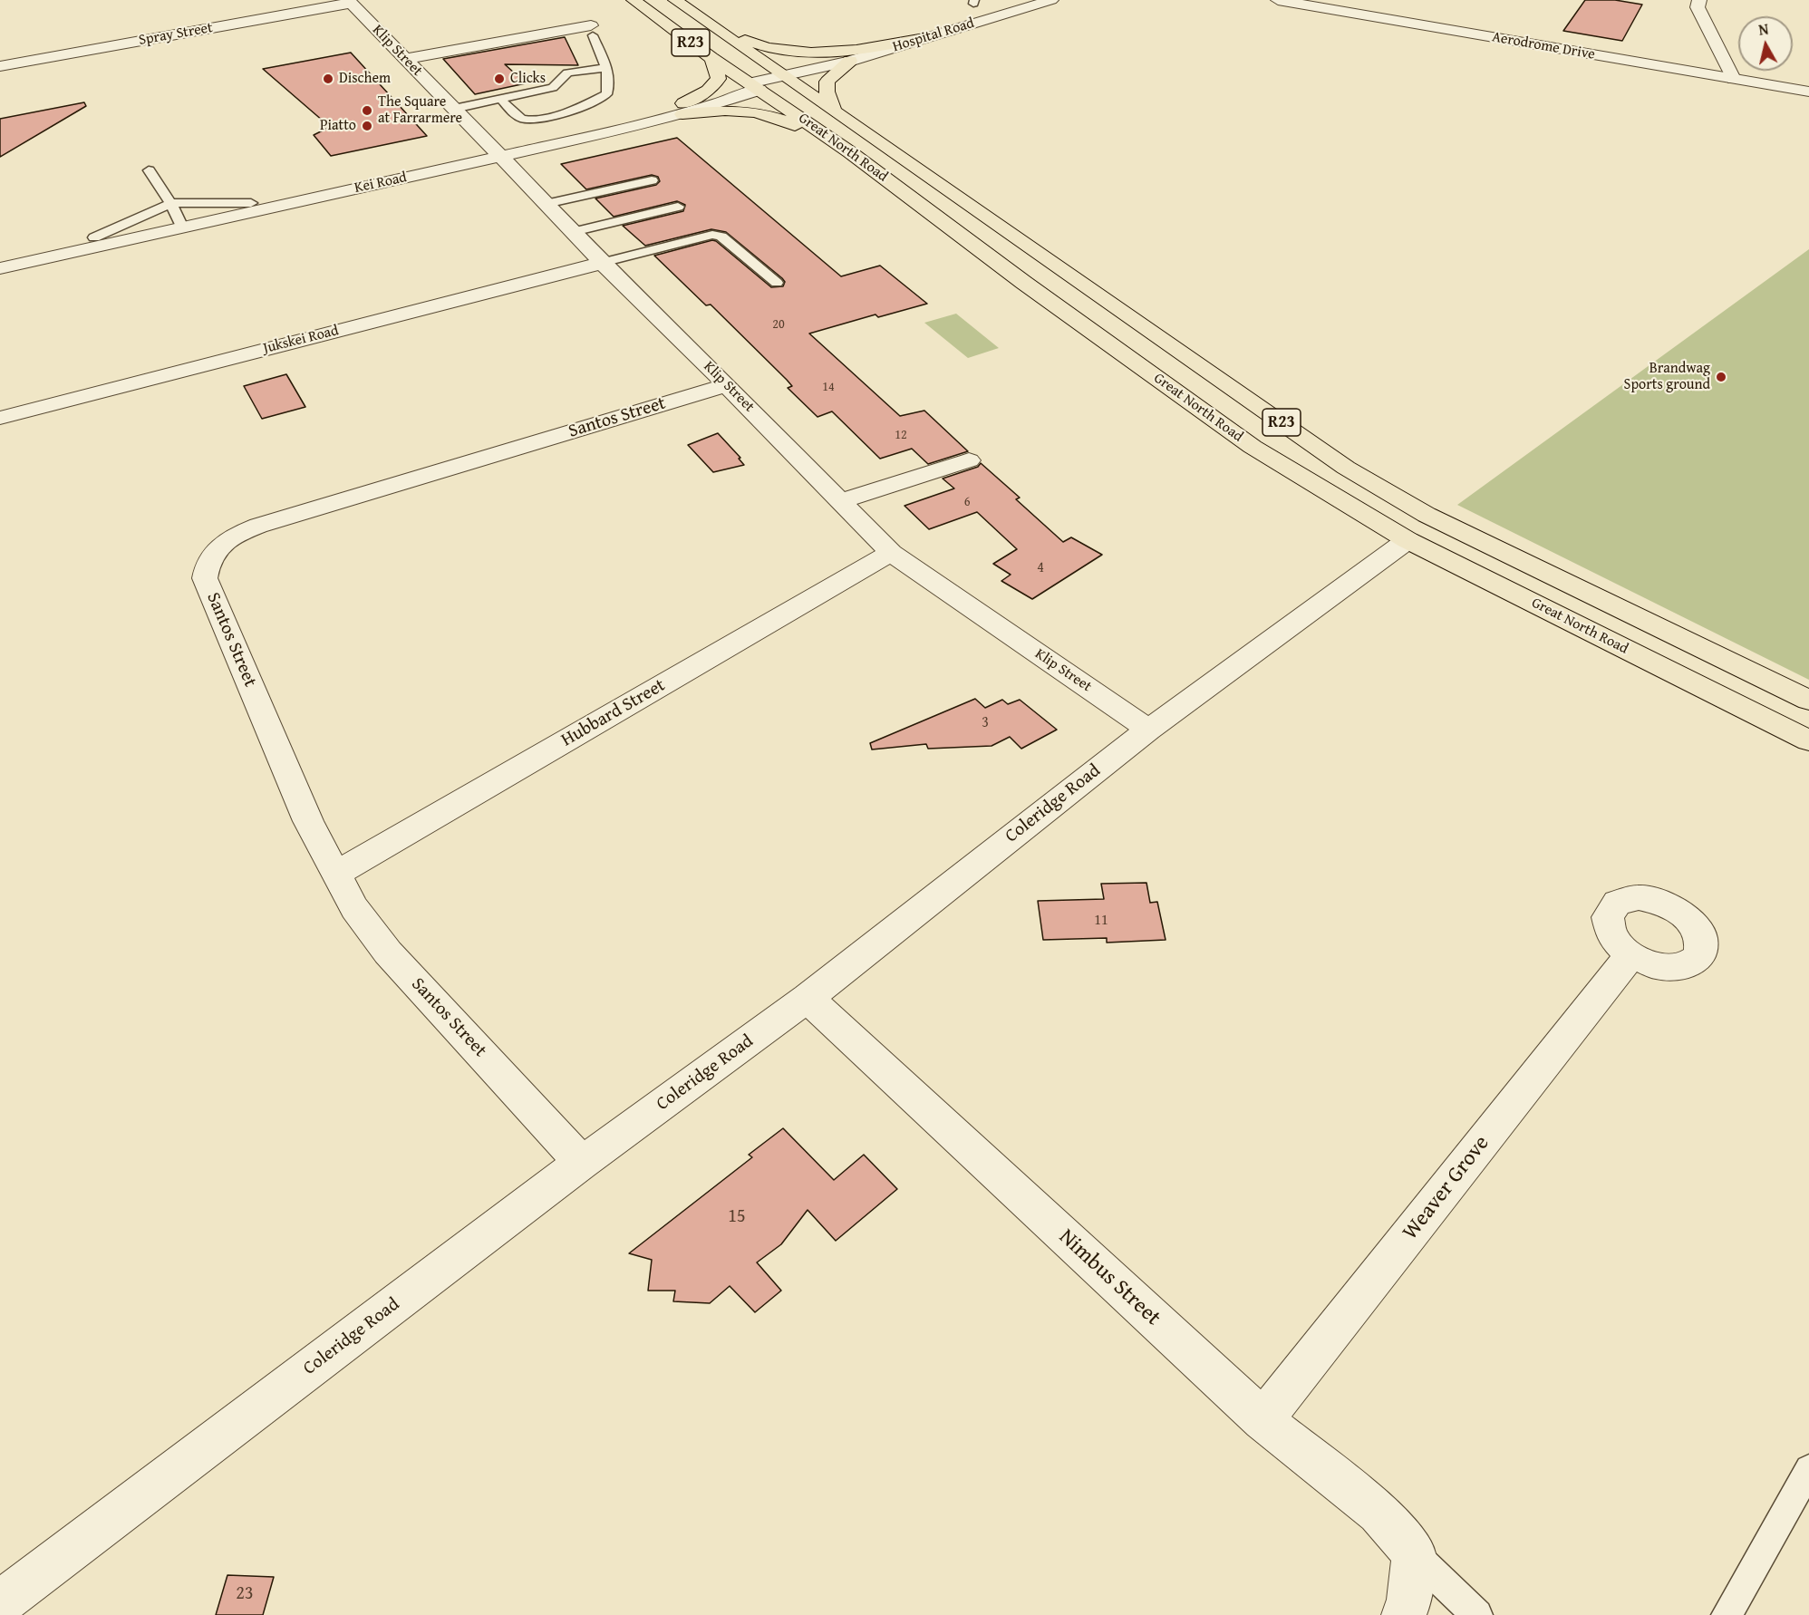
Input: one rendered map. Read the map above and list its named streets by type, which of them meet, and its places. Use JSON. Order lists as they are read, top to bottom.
{
  "streets": {
    "main road": ["R23", "Great North Road"],
    "street": [
      "Spray Street",
      "Hospital Road",
      "Aerodrome Drive",
      "Klip Street",
      "Kei Road",
      "Jukskei Road",
      "Santos Street",
      "Hubbard Street",
      "Coleridge Road",
      "Weaver Grove",
      "Nimbus Street"
    ]
  },
  "crossings": [
    ["Spray Street", "Klip Street"],
    ["Hospital Road", "Great North Road"],
    ["Hospital Road", "Kei Road"],
    ["Klip Street", "Kei Road"],
    ["Klip Street", "Jukskei Road"],
    ["Klip Street", "Santos Street"],
    ["Klip Street", "Hubbard Street"],
    ["Klip Street", "Coleridge Road"],
    ["Great North Road", "Kei Road"],
    ["Great North Road", "Coleridge Road"],
    ["Santos Street", "Hubbard Street"],
    ["Santos Street", "Coleridge Road"],
    ["Coleridge Road", "Nimbus Street"],
    ["Weaver Grove", "Nimbus Street"]
  ],
  "places": [
    "Dischem",
    "Clicks",
    "The Square at Farrarmere",
    "Piatto",
    "Brandwag Sports ground"
  ],
  "house_numbers": [
    "20",
    "14",
    "12",
    "6",
    "4",
    "3",
    "11",
    "15",
    "23"
  ],
  "north": "top"
}
